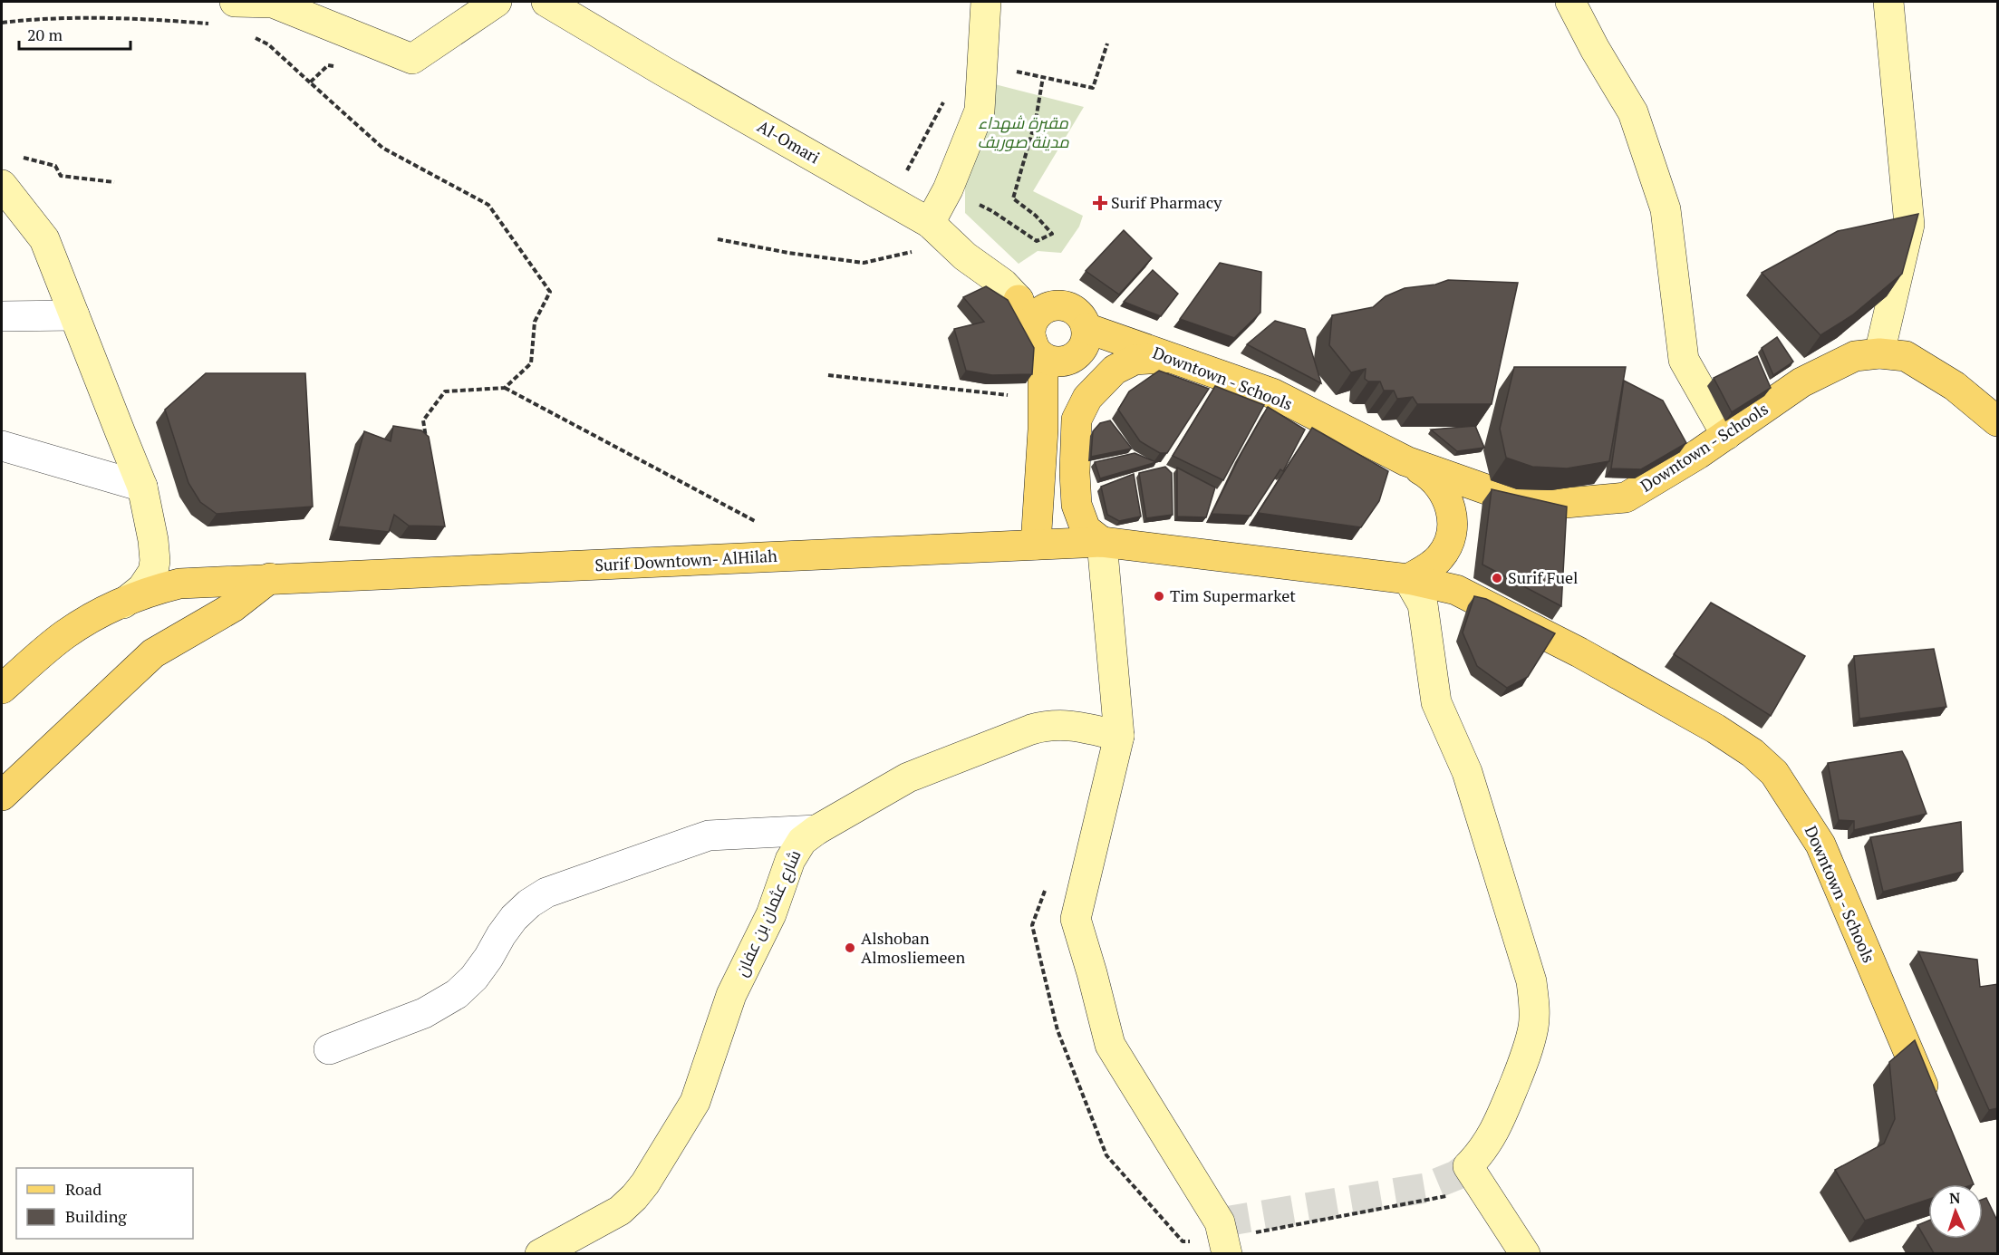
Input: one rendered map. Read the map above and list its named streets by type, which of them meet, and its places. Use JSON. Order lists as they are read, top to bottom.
{
  "streets": {
    "main road": ["Downtown - Schools", "Surif Downtown- AlHilah"],
    "street": ["Al-Omari", "شارع عثمان بن عفان"]
  },
  "crossings": [
    ["Al-Omari", "Downtown - Schools"],
    ["Downtown - Schools", "Surif Downtown- AlHilah"]
  ],
  "parks": ["مقبرة شهداء مدينة صوريف"],
  "places": {
    "health": ["Surif Pharmacy"],
    "other": ["Surif Fuel", "Tim Supermarket", "Alshoban Almosliemeen"]
  },
  "legend": ["Road", "Building"],
  "scale_bar": "20 m",
  "north": "top"
}
